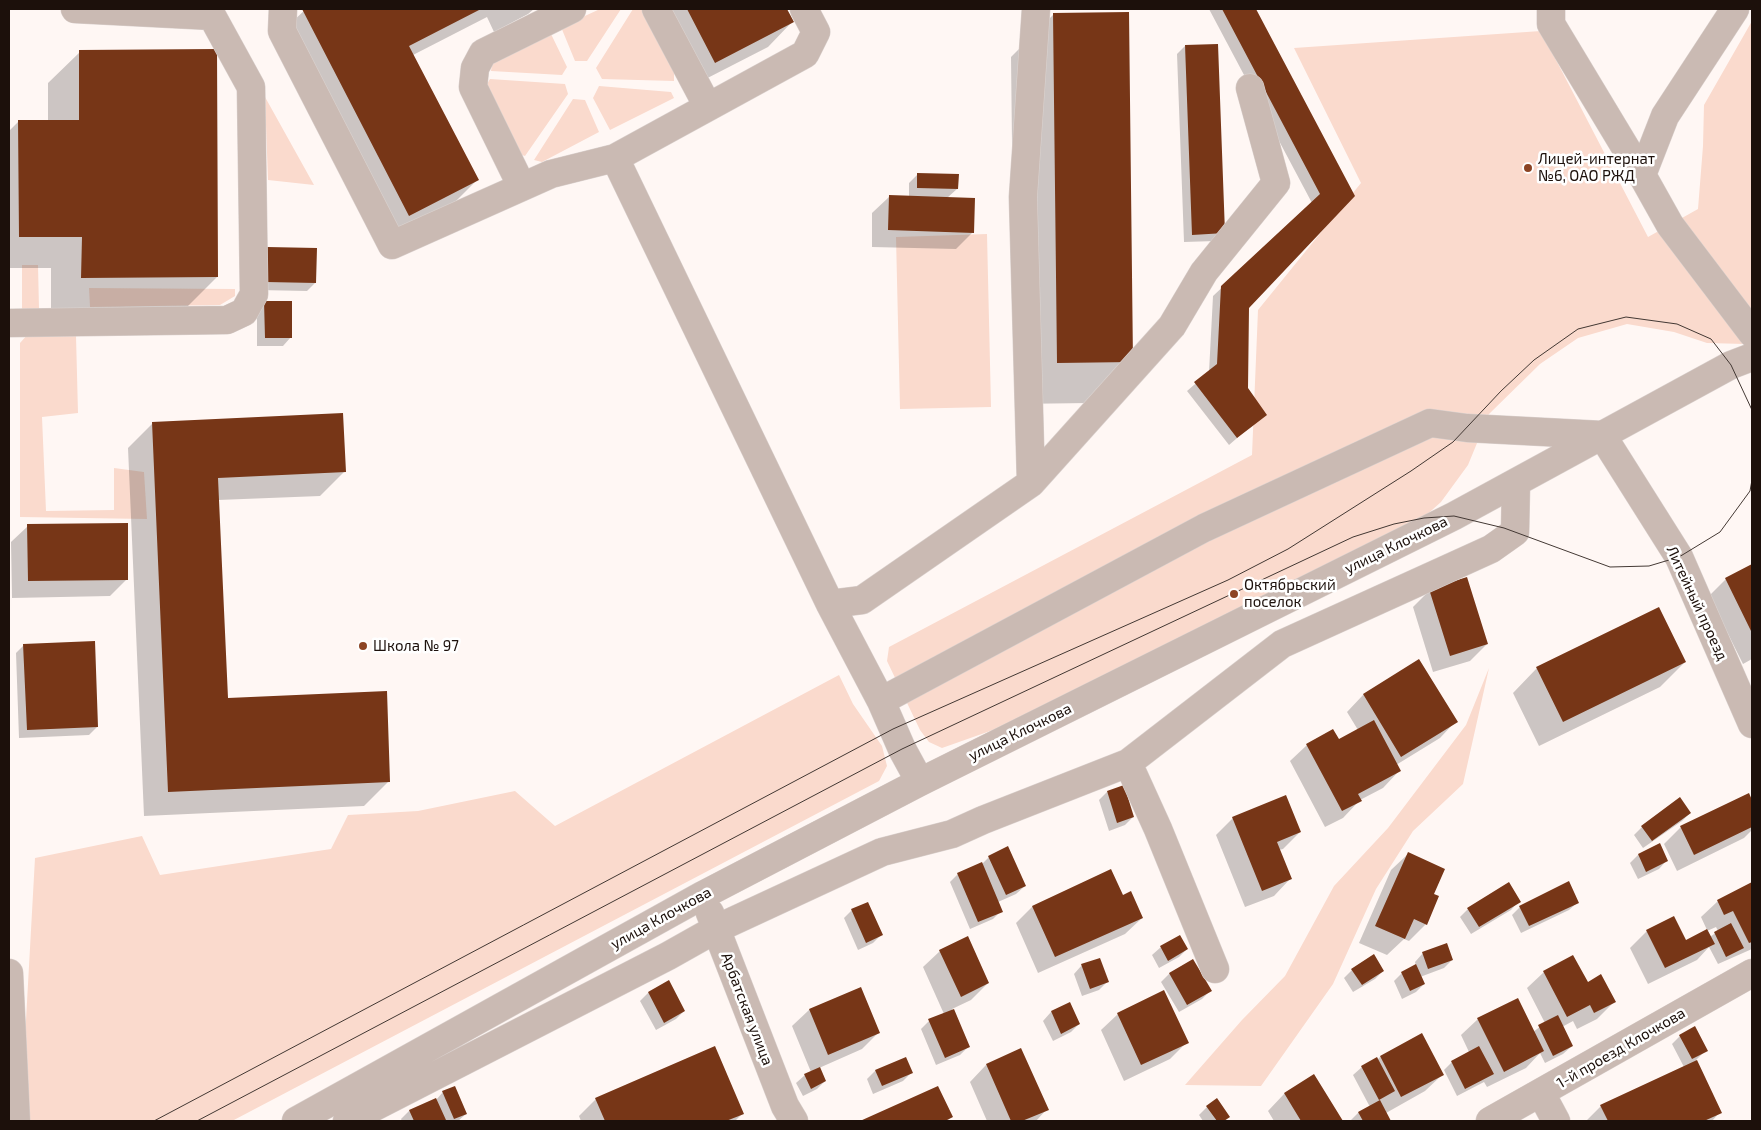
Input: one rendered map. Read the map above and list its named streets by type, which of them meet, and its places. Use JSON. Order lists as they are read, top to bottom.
{
  "streets": {
    "street": [
      "улица Клочкова",
      "Литейный проезд",
      "Арбатская улица",
      "1-й проезд Клочкова"
    ]
  },
  "crossings": [
    ["улица Клочкова", "Литейный проезд"],
    ["улица Клочкова", "Арбатская улица"]
  ],
  "places": ["Лицей-интернат №6, ОАО РЖД", "Октябрьский поселок", "Школа № 97"]
}
